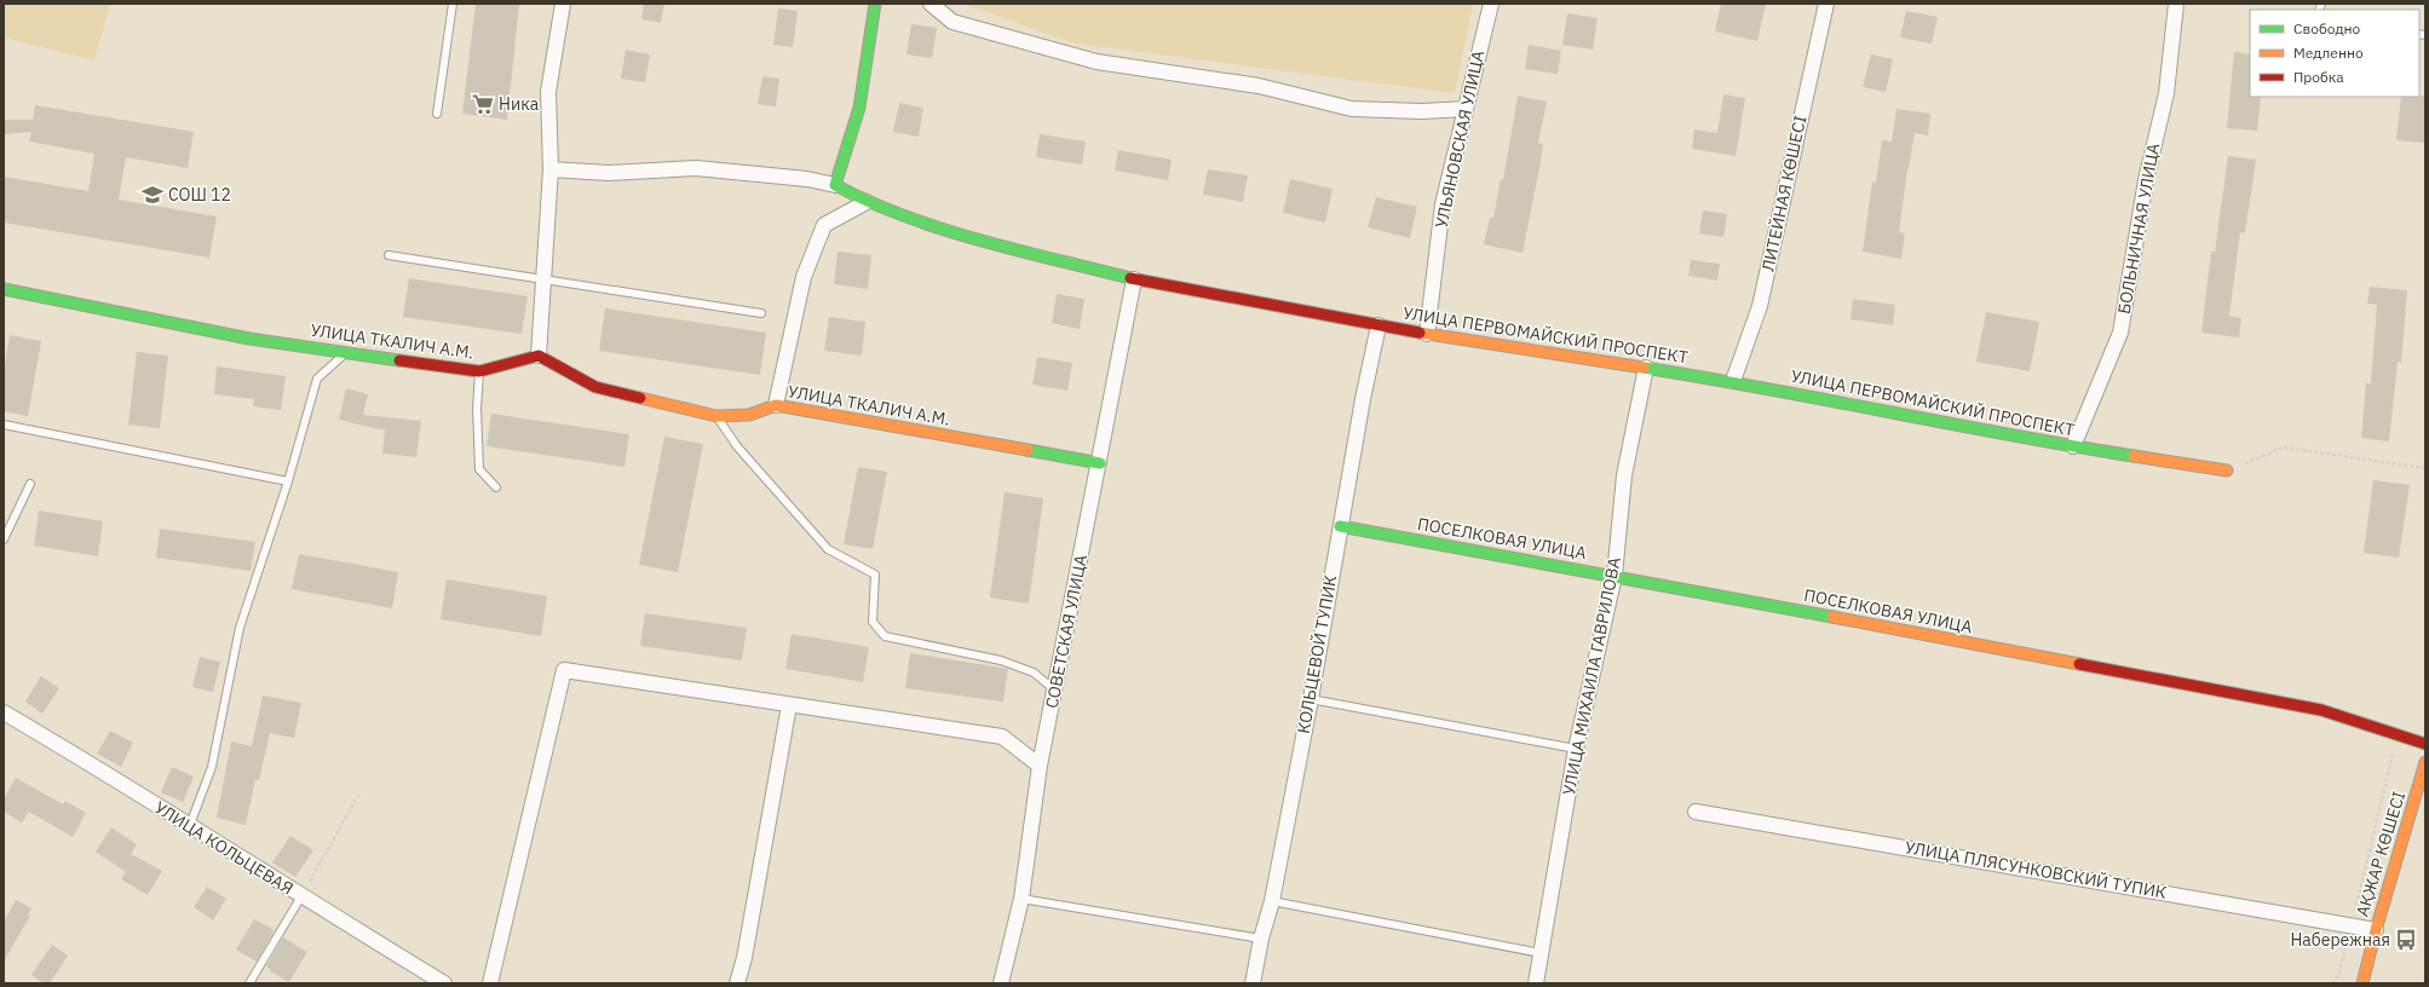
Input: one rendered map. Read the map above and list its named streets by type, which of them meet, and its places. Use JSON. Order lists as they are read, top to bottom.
{
  "streets": {
    "street": [
      "УЛЬЯНОВСКАЯ УЛИЦА",
      "ЛИТЕЙНАЯ КӨШЕСІ",
      "БОЛЬНИЧНАЯ УЛИЦА",
      "УЛИЦА ПЕРВОМАЙСКИЙ ПРОСПЕКТ",
      "УЛИЦА ТКАЛИЧ А.М.",
      "ПОСЕЛКОВАЯ УЛИЦА",
      "СОВЕТСКАЯ УЛИЦА",
      "КОЛЬЦЕВОЙ ТУПИК",
      "УЛИЦА МИХАИЛА ГАВРИЛОВА",
      "УЛИЦА КОЛЬЦЕВАЯ",
      "АҚЖАР КӨШЕСІ",
      "УЛИЦА ПЛЯСУНКОВСКИЙ ТУПИК"
    ]
  },
  "crossings": [
    ["УЛЬЯНОВСКАЯ УЛИЦА", "УЛИЦА ПЕРВОМАЙСКИЙ ПРОСПЕКТ"],
    ["ЛИТЕЙНАЯ КӨШЕСІ", "УЛИЦА ПЕРВОМАЙСКИЙ ПРОСПЕКТ"],
    ["БОЛЬНИЧНАЯ УЛИЦА", "УЛИЦА ПЕРВОМАЙСКИЙ ПРОСПЕКТ"],
    ["УЛИЦА ПЕРВОМАЙСКИЙ ПРОСПЕКТ", "СОВЕТСКАЯ УЛИЦА"],
    ["УЛИЦА ПЕРВОМАЙСКИЙ ПРОСПЕКТ", "КОЛЬЦЕВОЙ ТУПИК"],
    ["УЛИЦА ПЕРВОМАЙСКИЙ ПРОСПЕКТ", "УЛИЦА МИХАИЛА ГАВРИЛОВА"],
    ["УЛИЦА ТКАЛИЧ А.М.", "СОВЕТСКАЯ УЛИЦА"],
    ["ПОСЕЛКОВАЯ УЛИЦА", "КОЛЬЦЕВОЙ ТУПИК"],
    ["ПОСЕЛКОВАЯ УЛИЦА", "УЛИЦА МИХАИЛА ГАВРИЛОВА"],
    ["АҚЖАР КӨШЕСІ", "УЛИЦА ПЛЯСУНКОВСКИЙ ТУПИК"]
  ],
  "places": {
    "supermarket": ["Ника"],
    "school or university": ["СОШ 12"],
    "bus stop": ["Набережная"]
  },
  "legend": ["Свободно", "Медленно", "Пробка"]
}
